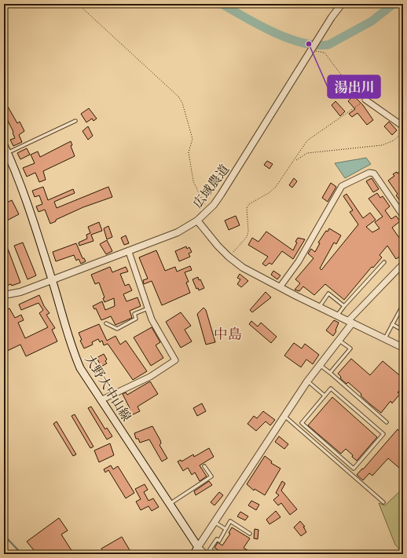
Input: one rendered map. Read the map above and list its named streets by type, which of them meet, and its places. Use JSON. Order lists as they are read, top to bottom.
{
  "streets": {
    "main road": ["大野大中山線"],
    "street": ["広域農道"]
  },
  "crossings": [
    ["広域農道", "大野大中山線"]
  ],
  "districts": ["中島"],
  "places": ["湯出川"]
}
